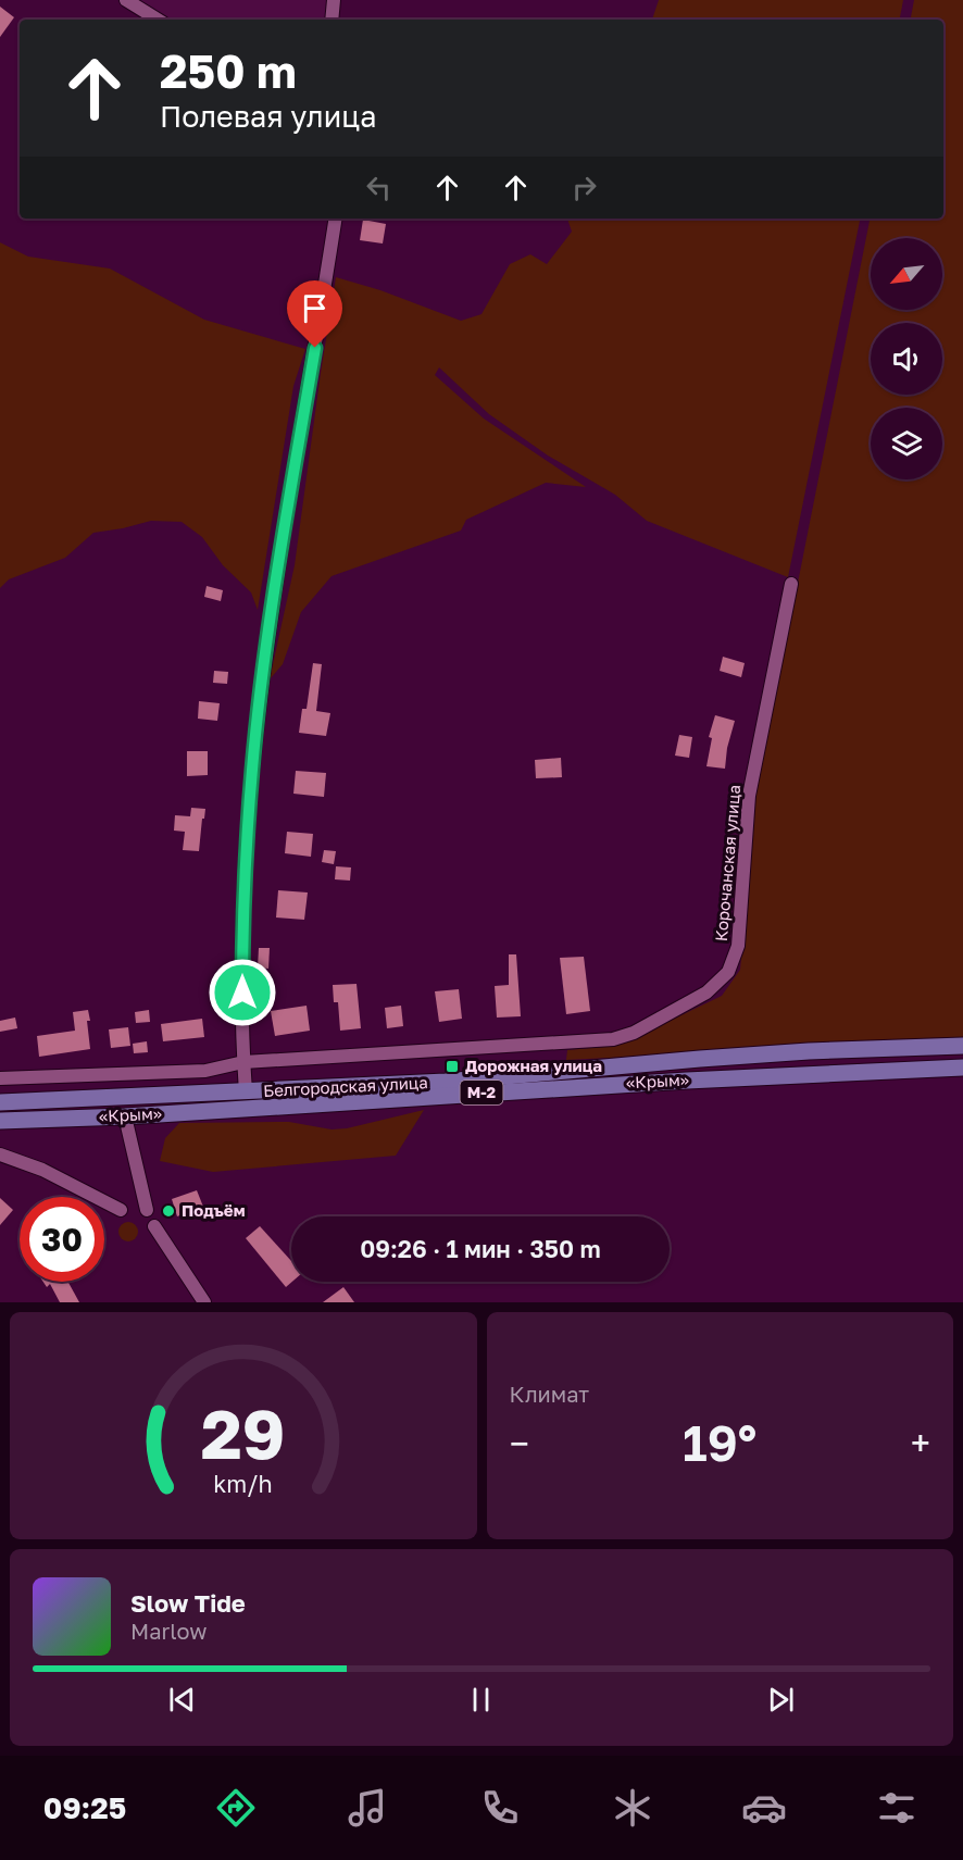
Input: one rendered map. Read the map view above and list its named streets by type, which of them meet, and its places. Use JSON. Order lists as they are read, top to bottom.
{
  "streets": {
    "main road": ["«Крым»", "Белгородская улица", "М-2"],
    "street": ["Корочанская улица"]
  },
  "places": {
    "transit": ["Дорожная улица"],
    "other": ["Подъём"]
  },
  "north": "bottom left",
  "page": {
    "turn": ["250 m", "Полевая улица"],
    "limit": "30",
    "trip": "09:26 · 1 мин · 350 m",
    "tile": "Климат",
    "heat": ["−", "19°", "+"],
    "song": ["Slow Tide", "Marlow"],
    "tabs": "09:25",
    "gauge": ["29", "km/h"]
  }
}
